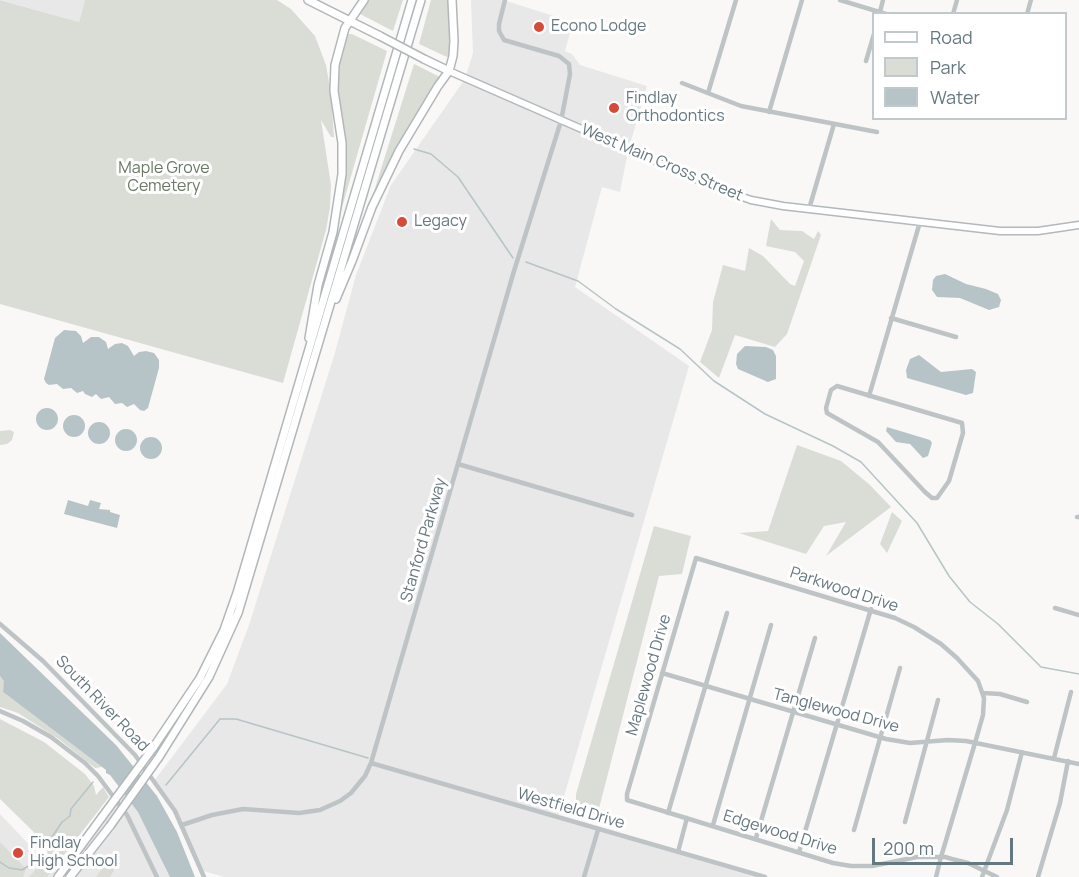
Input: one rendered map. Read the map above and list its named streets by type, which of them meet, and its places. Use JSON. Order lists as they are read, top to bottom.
{
  "streets": {
    "highway": ["West Main Cross Street"],
    "street": [
      "Stanford Parkway",
      "Parkwood Drive",
      "Maplewood Drive",
      "South River Road",
      "Tanglewood Drive",
      "Westfield Drive",
      "Edgewood Drive"
    ]
  },
  "crossings": [
    ["West Main Cross Street", "Stanford Parkway"],
    ["Stanford Parkway", "South River Road"],
    ["Stanford Parkway", "Westfield Drive"],
    ["Parkwood Drive", "Maplewood Drive"],
    ["Maplewood Drive", "Tanglewood Drive"],
    ["Maplewood Drive", "Edgewood Drive"]
  ],
  "parks": ["Maple Grove Cemetery"],
  "places": [
    "Econo Lodge",
    "Findlay Orthodontics",
    "Legacy",
    "Findlay High School"
  ],
  "legend": ["Road", "Park", "Water"],
  "scale_bar": "200 m"
}
